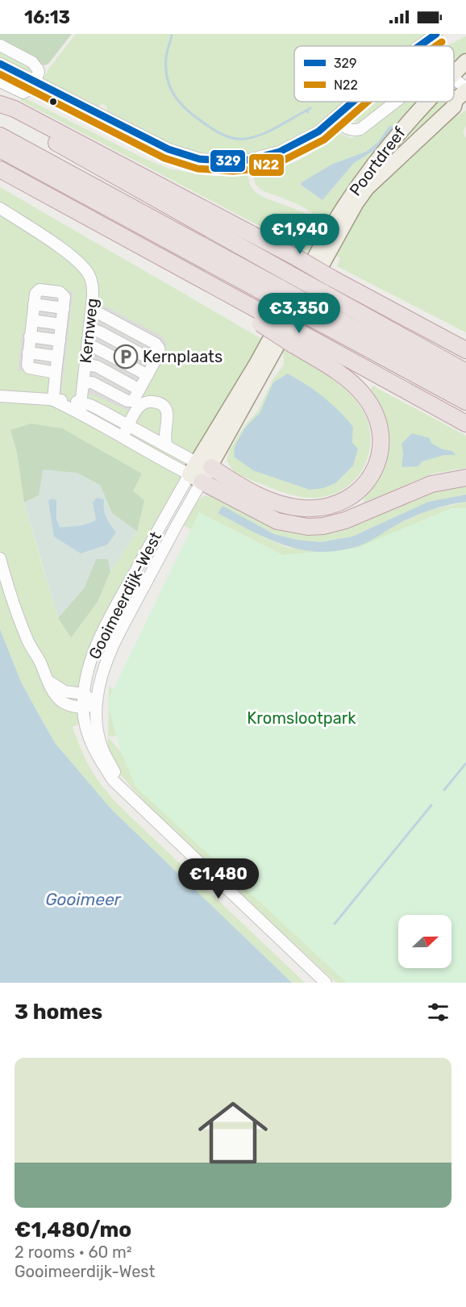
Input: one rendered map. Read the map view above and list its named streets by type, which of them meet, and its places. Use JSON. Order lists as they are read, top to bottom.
{
  "streets": {
    "main road": ["Poortdreef"],
    "street": ["Kernweg", "Gooimeerdijk-West"]
  },
  "crossings": [
    ["Poortdreef", "Gooimeerdijk-West"]
  ],
  "water": ["Gooimeer"],
  "parks": ["Kromslootpark"],
  "places": {
    "parking": ["Kernplaats"]
  },
  "lines": ["transit line 329", "transit line N22"],
  "legend": ["329", "N22"],
  "north": "right",
  "page": {
    "status": "16:13",
    "price": ["€1,940", "€3,350", "€1,480"],
    "heading": "3 homes",
    "list": [
      {
        "name": "€1,480/mo",
        "note": "2 rooms · 60 m² · Gooimeerdijk-West"
      }
    ]
  }
}
